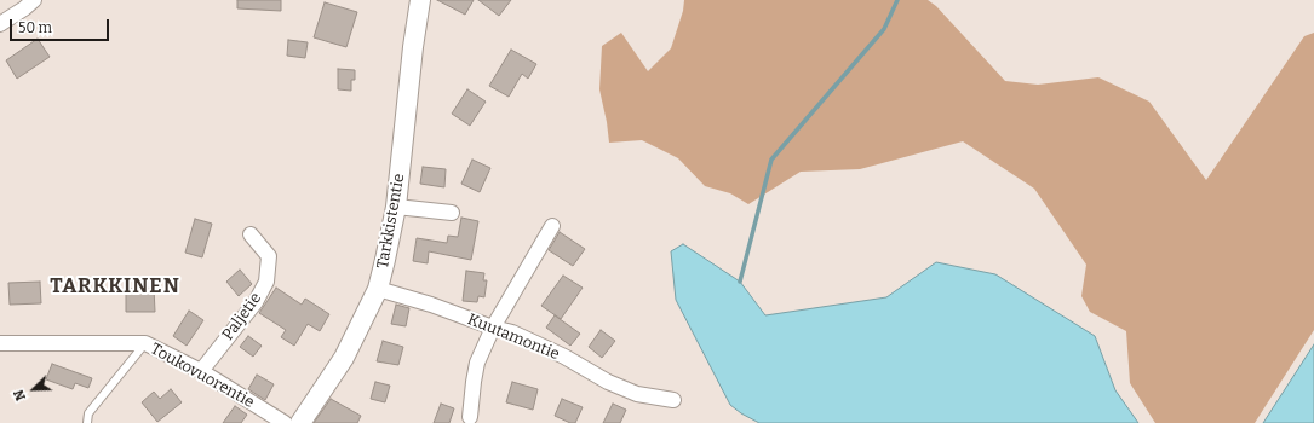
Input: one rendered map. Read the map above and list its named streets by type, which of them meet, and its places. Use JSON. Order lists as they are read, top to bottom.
{
  "streets": {
    "street": [
      "Tarkkistentie",
      "Paljetie",
      "Kuutamontie",
      "Toukovuorentie"
    ]
  },
  "crossings": [
    ["Tarkkistentie", "Kuutamontie"],
    ["Paljetie", "Toukovuorentie"]
  ],
  "districts": ["TARKKINEN"],
  "scale_bar": "50 m",
  "north": "bottom left"
}
